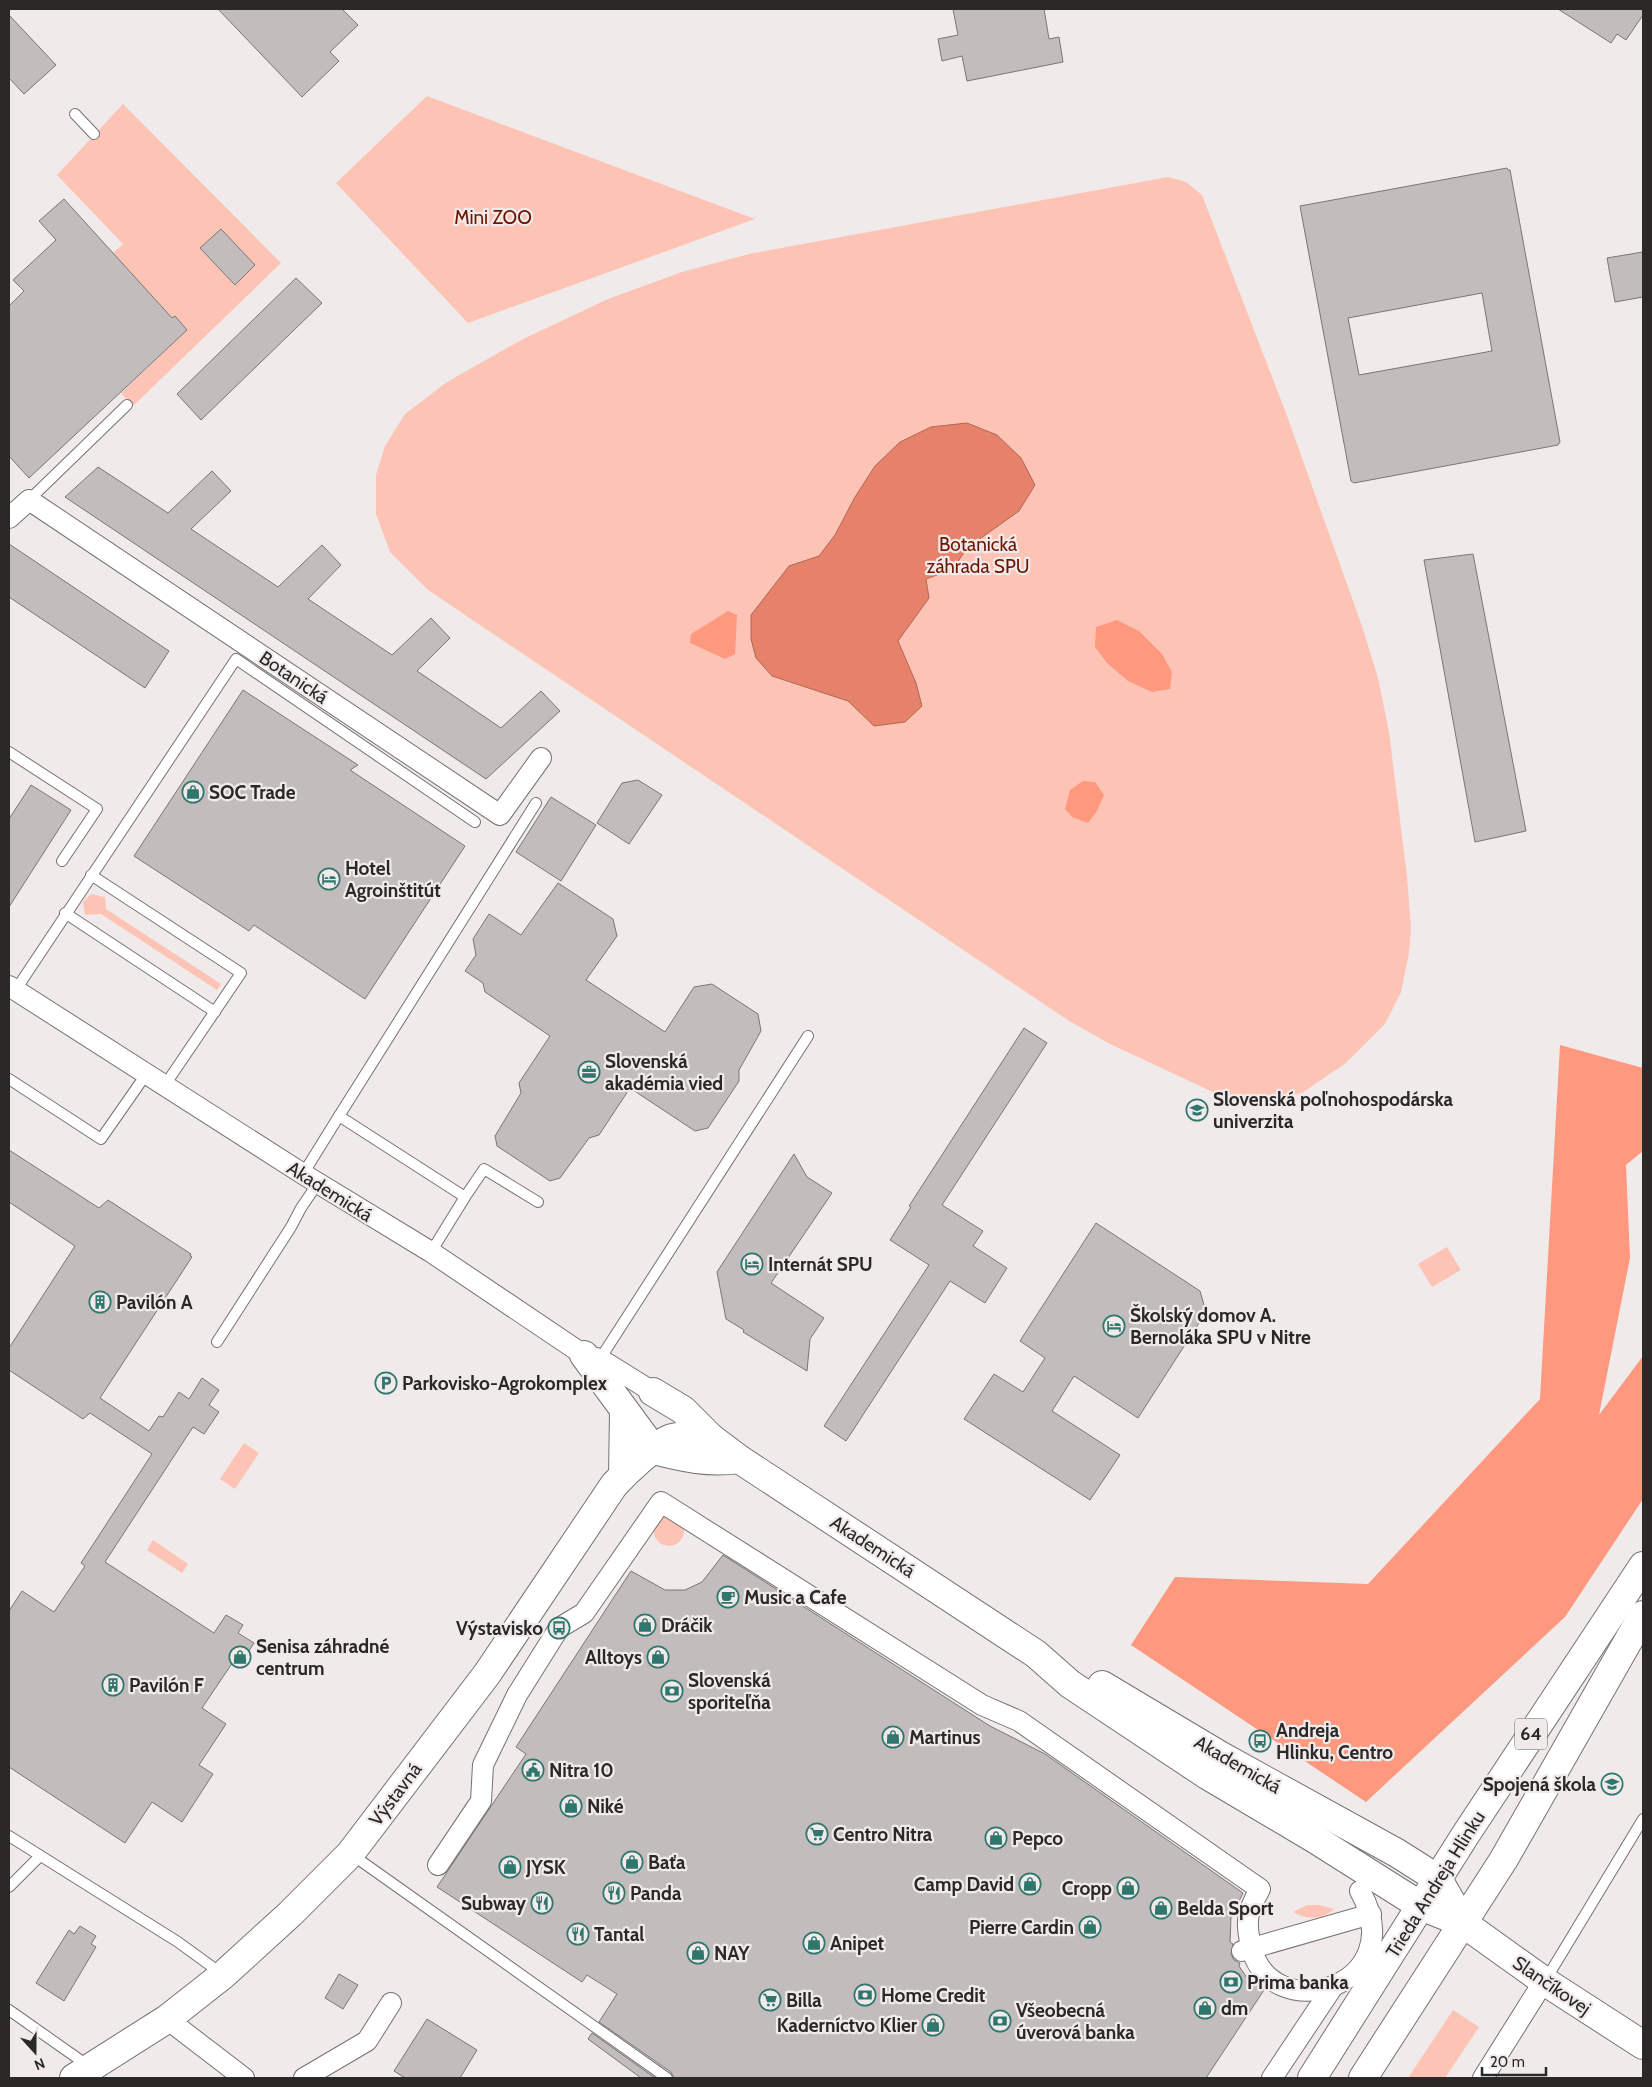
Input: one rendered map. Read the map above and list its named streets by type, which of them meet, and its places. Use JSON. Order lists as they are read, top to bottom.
{
  "streets": {
    "street": [
      "Botanická",
      "Akademická",
      "64",
      "Výstavná",
      "Trieda Andreja Hlinku",
      "Slančíkovej"
    ]
  },
  "crossings": [
    ["Akademická", "64"],
    ["Akademická", "Výstavná"],
    ["Akademická", "Trieda Andreja Hlinku"],
    ["Akademická", "Slančíkovej"],
    ["64", "Slančíkovej"]
  ],
  "parks": ["Mini ZOO", "Botanická záhrada SPU"],
  "places": {
    "shop": [
      "SOC Trade",
      "Dráčik",
      "Senisa záhradné centrum",
      "Alltoys",
      "Martinus",
      "Niké",
      "Pepco",
      "Baťa",
      "JYSK",
      "Camp David",
      "Cropp",
      "Belda Sport",
      "Pierre Cardin",
      "Anipet",
      "NAY",
      "dm",
      "Kaderníctvo Klier"
    ],
    "hotel": ["Hotel Agroinštitút", "Internát SPU", "Školský domov A. Bernoláka SPU v Nitre"],
    "office": ["Slovenská akadémia vied"],
    "school or university": ["Slovenská poľnohospodárska univerzita", "Spojená škola"],
    "building": ["Pavilón A", "Pavilón F"],
    "parking": ["Parkovisko-Agrokomplex"],
    "cafe": ["Music a Cafe"],
    "bus stop": ["Výstavisko", "Andreja Hlinku, Centro"],
    "bank": [
      "Slovenská sporiteľňa",
      "Prima banka",
      "Home Credit",
      "Všeobecná úverová banka"
    ],
    "public building": ["Nitra 10"],
    "supermarket": ["Centro Nitra", "Billa"],
    "restaurant": ["Panda", "Subway", "Tantal"]
  },
  "scale_bar": "20 m",
  "north": "bottom"
}
